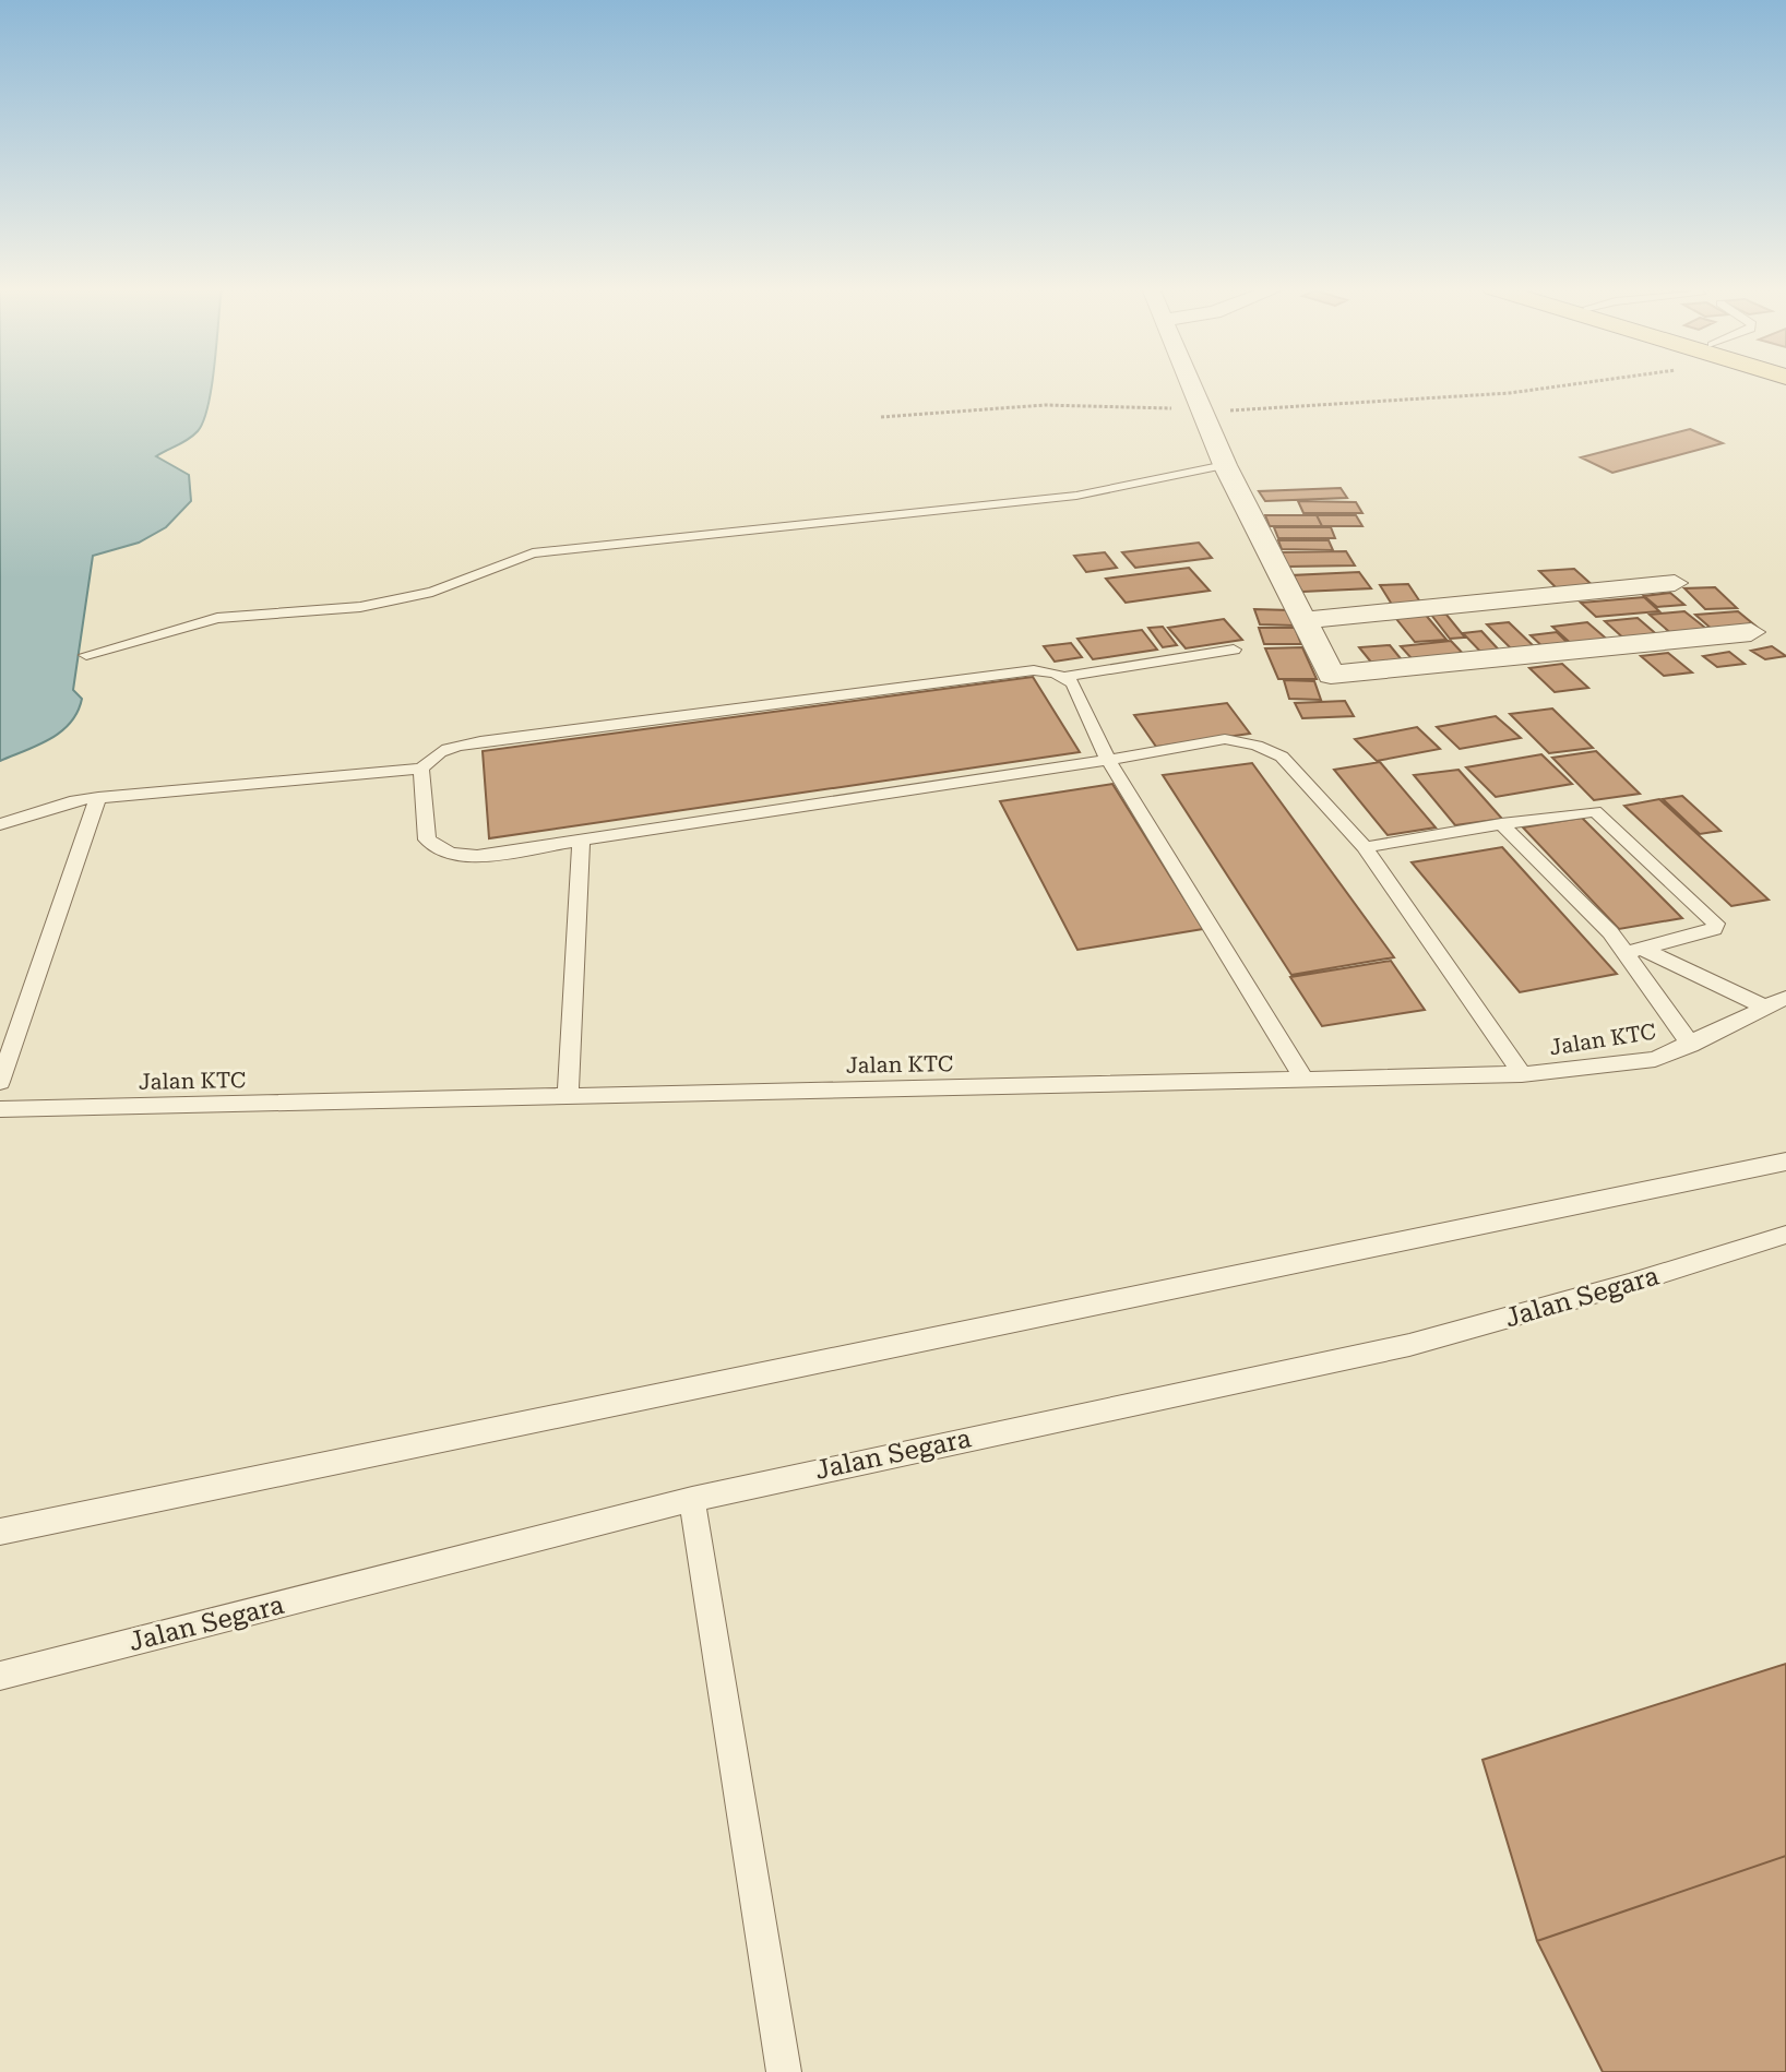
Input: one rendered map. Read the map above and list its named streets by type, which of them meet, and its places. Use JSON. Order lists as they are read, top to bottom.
{
  "streets": {
    "lane": ["Jalan KTC", "Jalan Segara"]
  }
}
